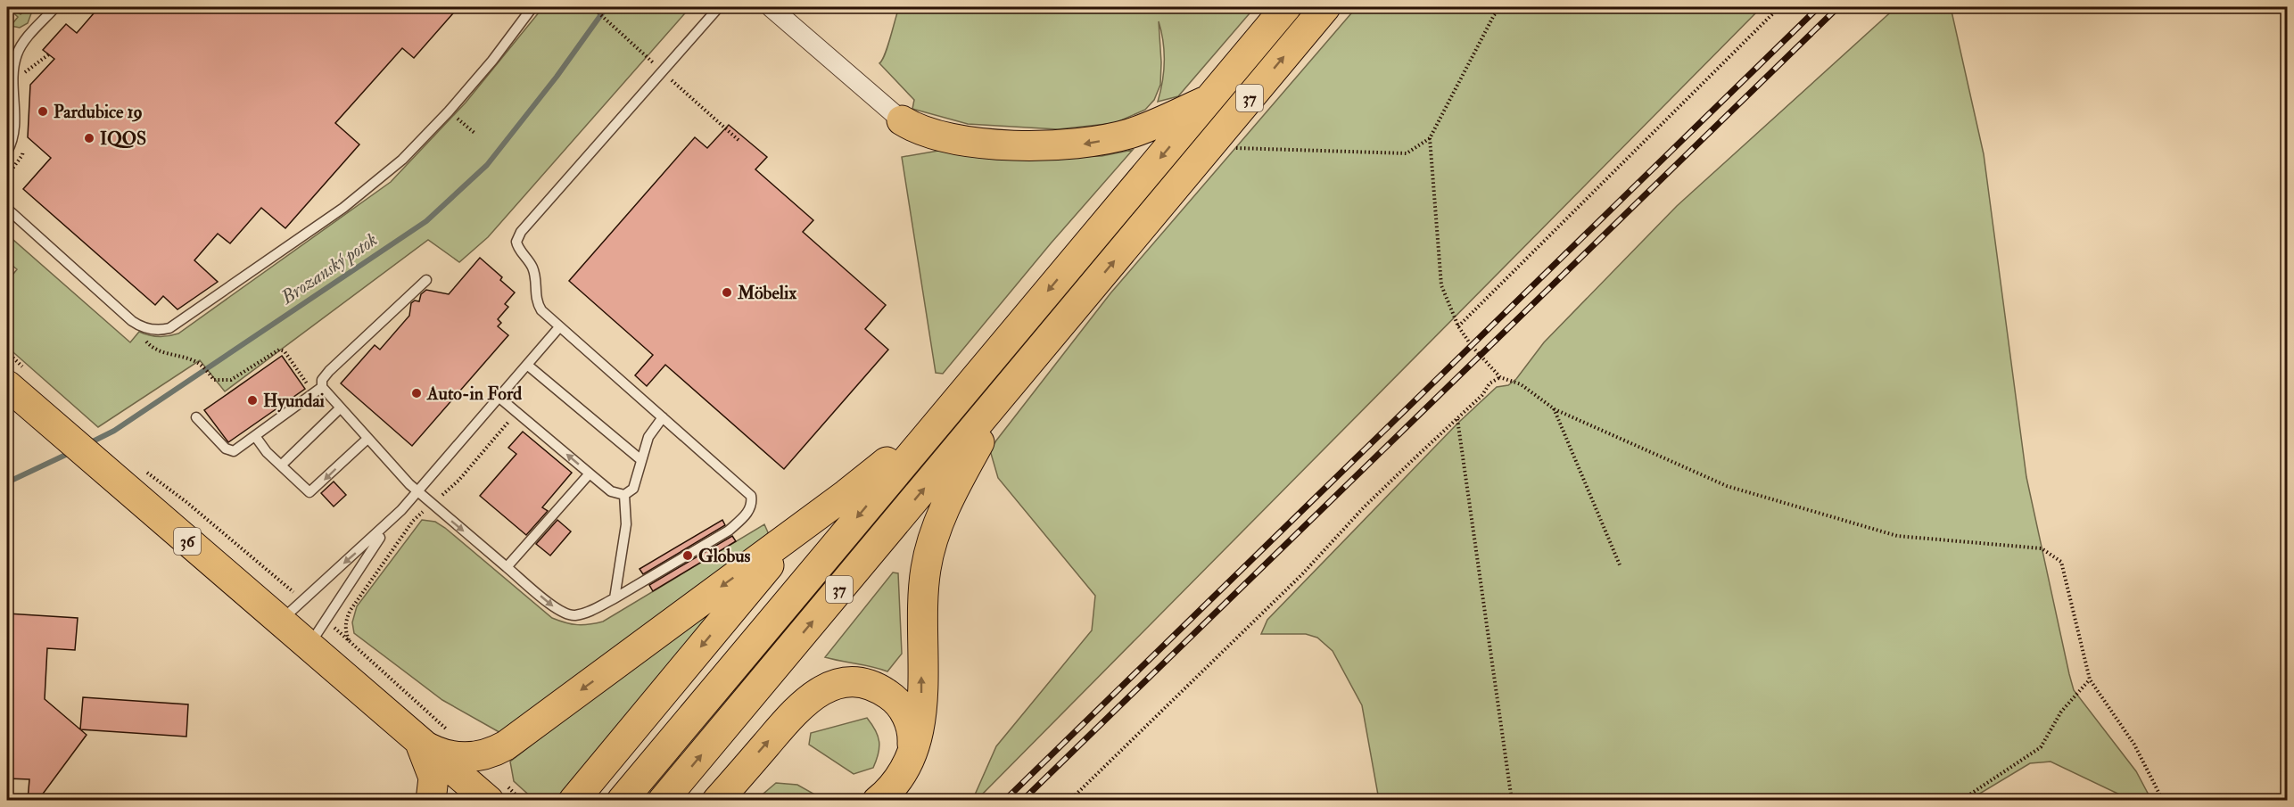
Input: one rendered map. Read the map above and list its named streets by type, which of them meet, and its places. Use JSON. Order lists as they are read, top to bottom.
{
  "streets": {
    "main road": ["37", "36"]
  },
  "water": ["Brozanský potok"],
  "places": [
    "Pardubice 19",
    "IQOS",
    "Möbelix",
    "Auto-in Ford",
    "Hyundai",
    "Globus"
  ]
}
